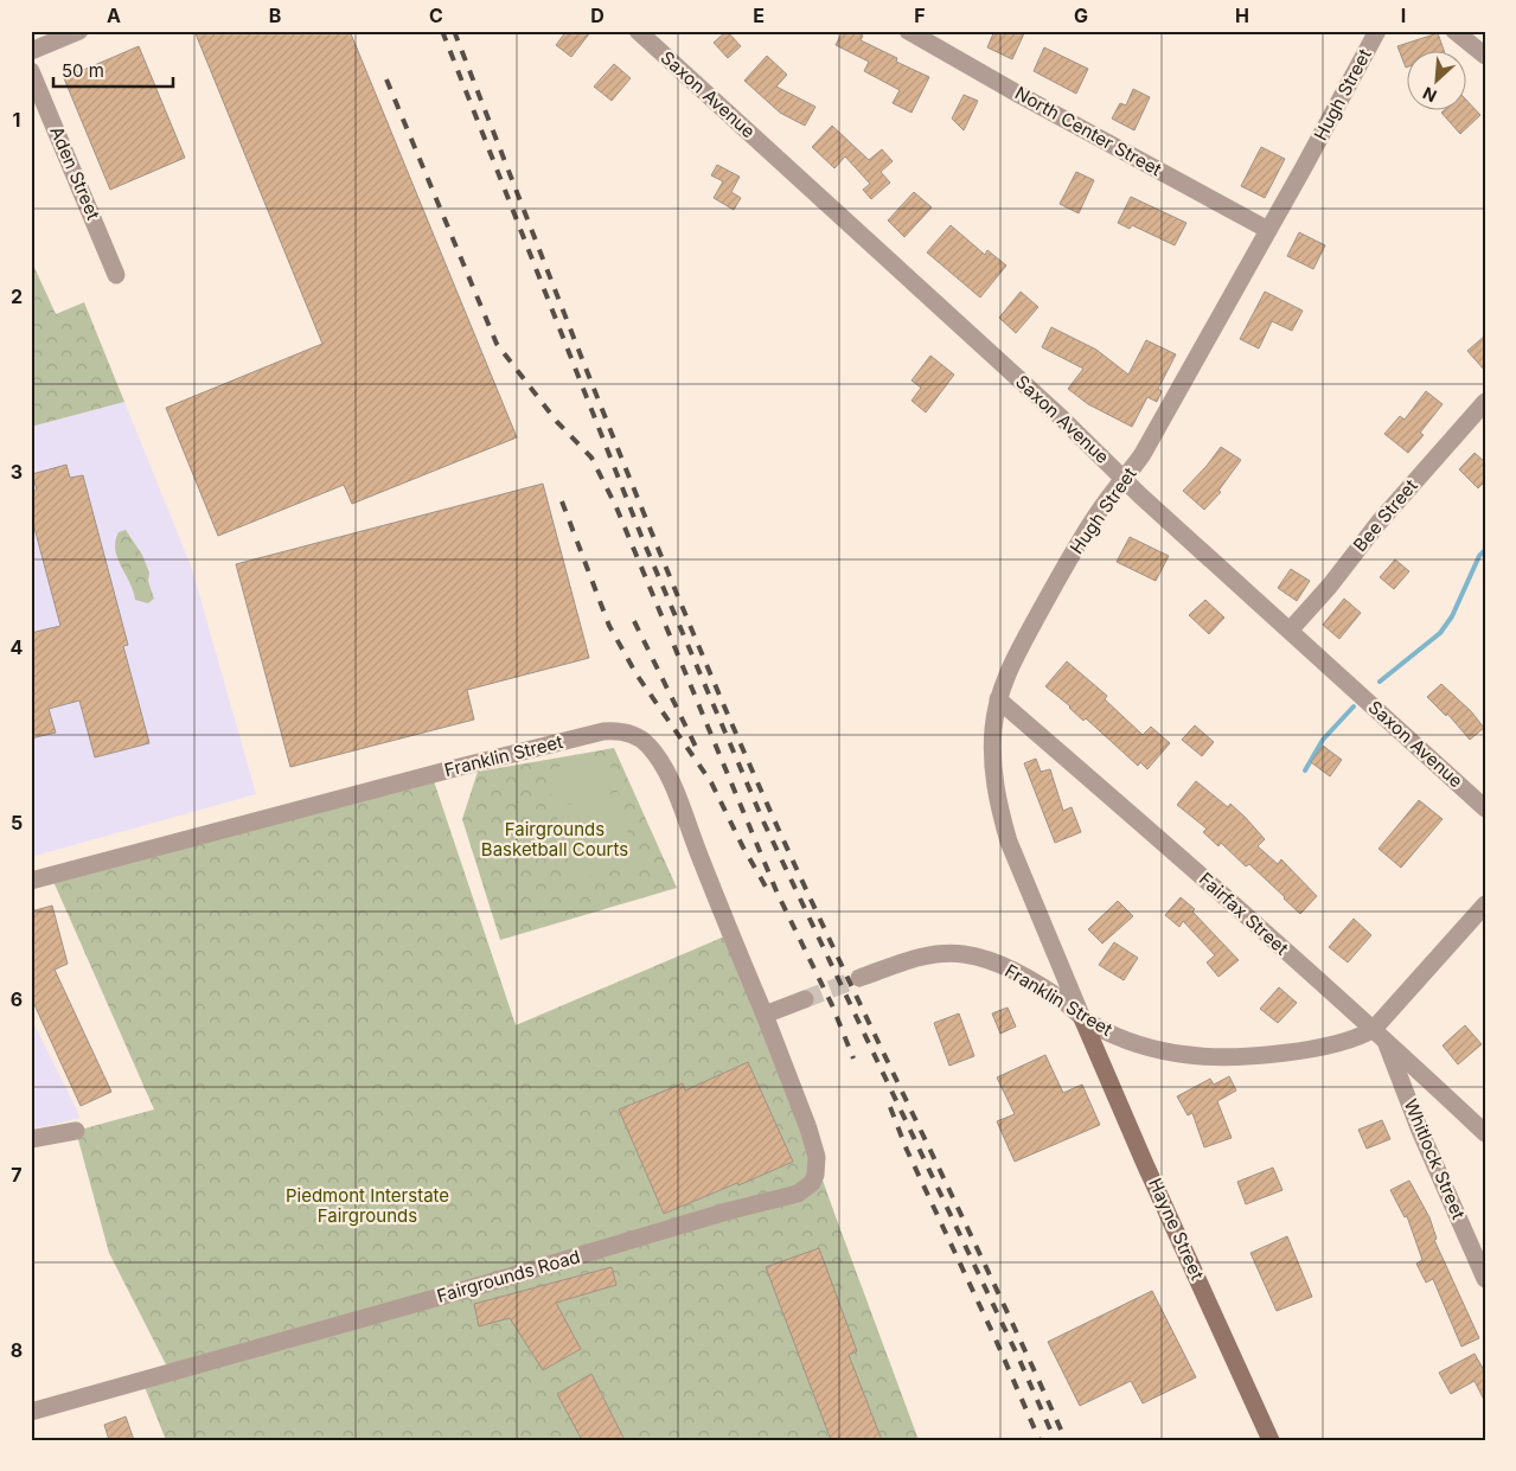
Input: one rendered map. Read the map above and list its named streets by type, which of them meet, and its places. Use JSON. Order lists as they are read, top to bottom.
{
  "streets": {
    "street": [
      "Saxon Avenue",
      "Hugh Street",
      "North Center Street",
      "Aden Street",
      "Bee Street",
      "Franklin Street",
      "Fairfax Street",
      "Whitlock Street",
      "Hayne Street",
      "Fairgrounds Road"
    ]
  },
  "crossings": [
    ["Saxon Avenue", "Hugh Street"],
    ["Saxon Avenue", "Bee Street"],
    ["Hugh Street", "North Center Street"],
    ["Hugh Street", "Franklin Street"],
    ["Hugh Street", "Fairfax Street"],
    ["Hugh Street", "Hayne Street"],
    ["Franklin Street", "Fairfax Street"],
    ["Franklin Street", "Whitlock Street"],
    ["Franklin Street", "Hayne Street"],
    ["Franklin Street", "Fairgrounds Road"],
    ["Fairfax Street", "Whitlock Street"]
  ],
  "parks": ["Fairgrounds Basketball Courts", "Piedmont Interstate Fairgrounds"],
  "scale_bar": "50 m",
  "north": "bottom left",
  "grid": {
    "columns": [
      "A",
      "B",
      "C",
      "D",
      "E",
      "F",
      "G",
      "H",
      "I"
    ],
    "rows": [
      "1",
      "2",
      "3",
      "4",
      "5",
      "6",
      "7",
      "8"
    ]
  }
}
